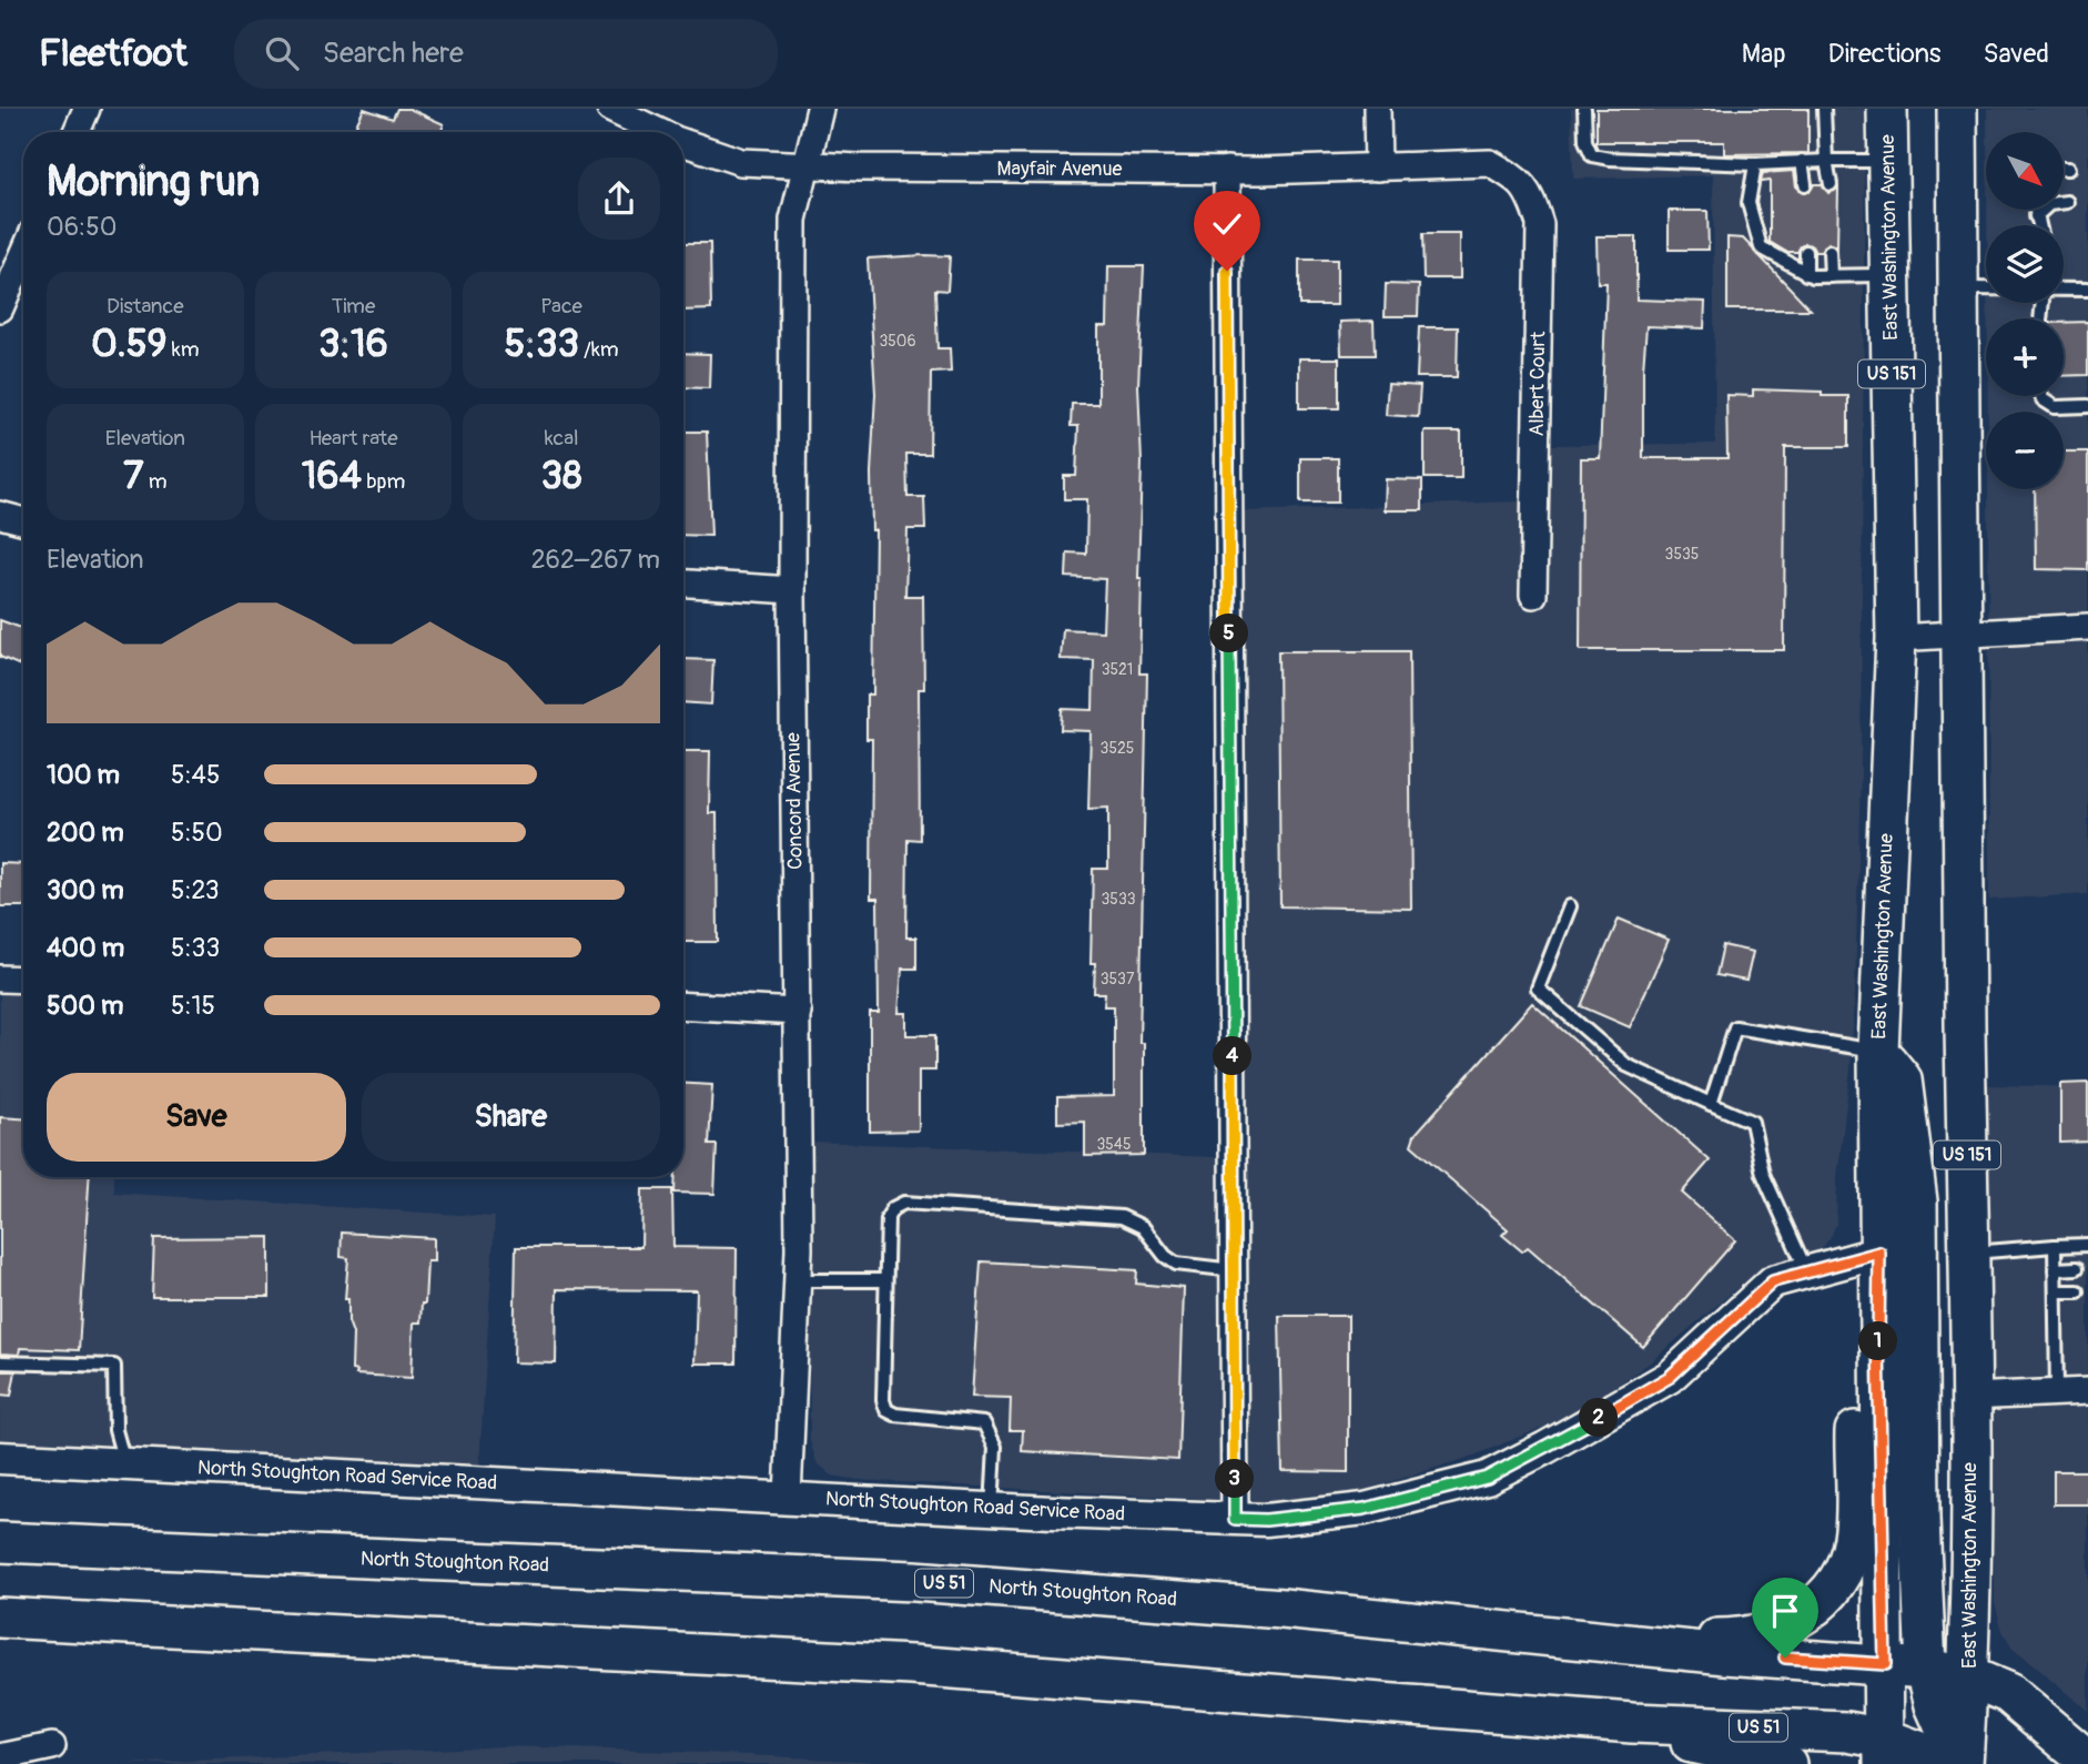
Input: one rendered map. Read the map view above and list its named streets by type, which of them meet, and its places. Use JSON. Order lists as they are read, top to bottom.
{
  "streets": {
    "main road": [
      "East Washington Avenue",
      "US 151",
      "North Stoughton Road",
      "US 51"
    ],
    "street": [
      "Mayfair Avenue",
      "Albert Court",
      "Concord Avenue",
      "North Stoughton Road Service Road"
    ]
  },
  "crossings": [
    ["Mayfair Avenue", "Albert Court"],
    ["Mayfair Avenue", "Concord Avenue"],
    ["East Washington Avenue", "North Stoughton Road Service Road"],
    ["East Washington Avenue", "North Stoughton Road"],
    ["East Washington Avenue", "US 51"],
    ["Concord Avenue", "North Stoughton Road Service Road"]
  ],
  "house_numbers": [
    "3506",
    "3535",
    "3521",
    "3525",
    "3533",
    "3537",
    "3545"
  ],
  "north": "bottom right",
  "page": {
    "header": "Fleetfoot",
    "search": "Search here",
    "nav": ["Map", "Directions", "Saved"],
    "map_buttons": ["+", "−"],
    "heading": ["Morning run", "06:50"],
    "stats": [
      ["Distance", "0.59 km"],
      ["Time", "3:16"],
      ["Pace", "5:33 /km"],
      ["Elevation", "7 m"],
      ["Heart rate", "164 bpm"],
      ["kcal", "38"]
    ],
    "chart": ["Elevation", "262–267 m"],
    "pins": [
      "5",
      "4",
      "1",
      "2",
      "3"
    ],
    "list": [
      {
        "name": "100 m",
        "note": "5:45"
      },
      {
        "name": "200 m",
        "note": "5:50"
      },
      {
        "name": "300 m",
        "note": "5:23"
      },
      {
        "name": "400 m",
        "note": "5:33"
      },
      {
        "name": "500 m",
        "note": "5:15"
      }
    ],
    "buttons": ["Save", "Share"]
  }
}
